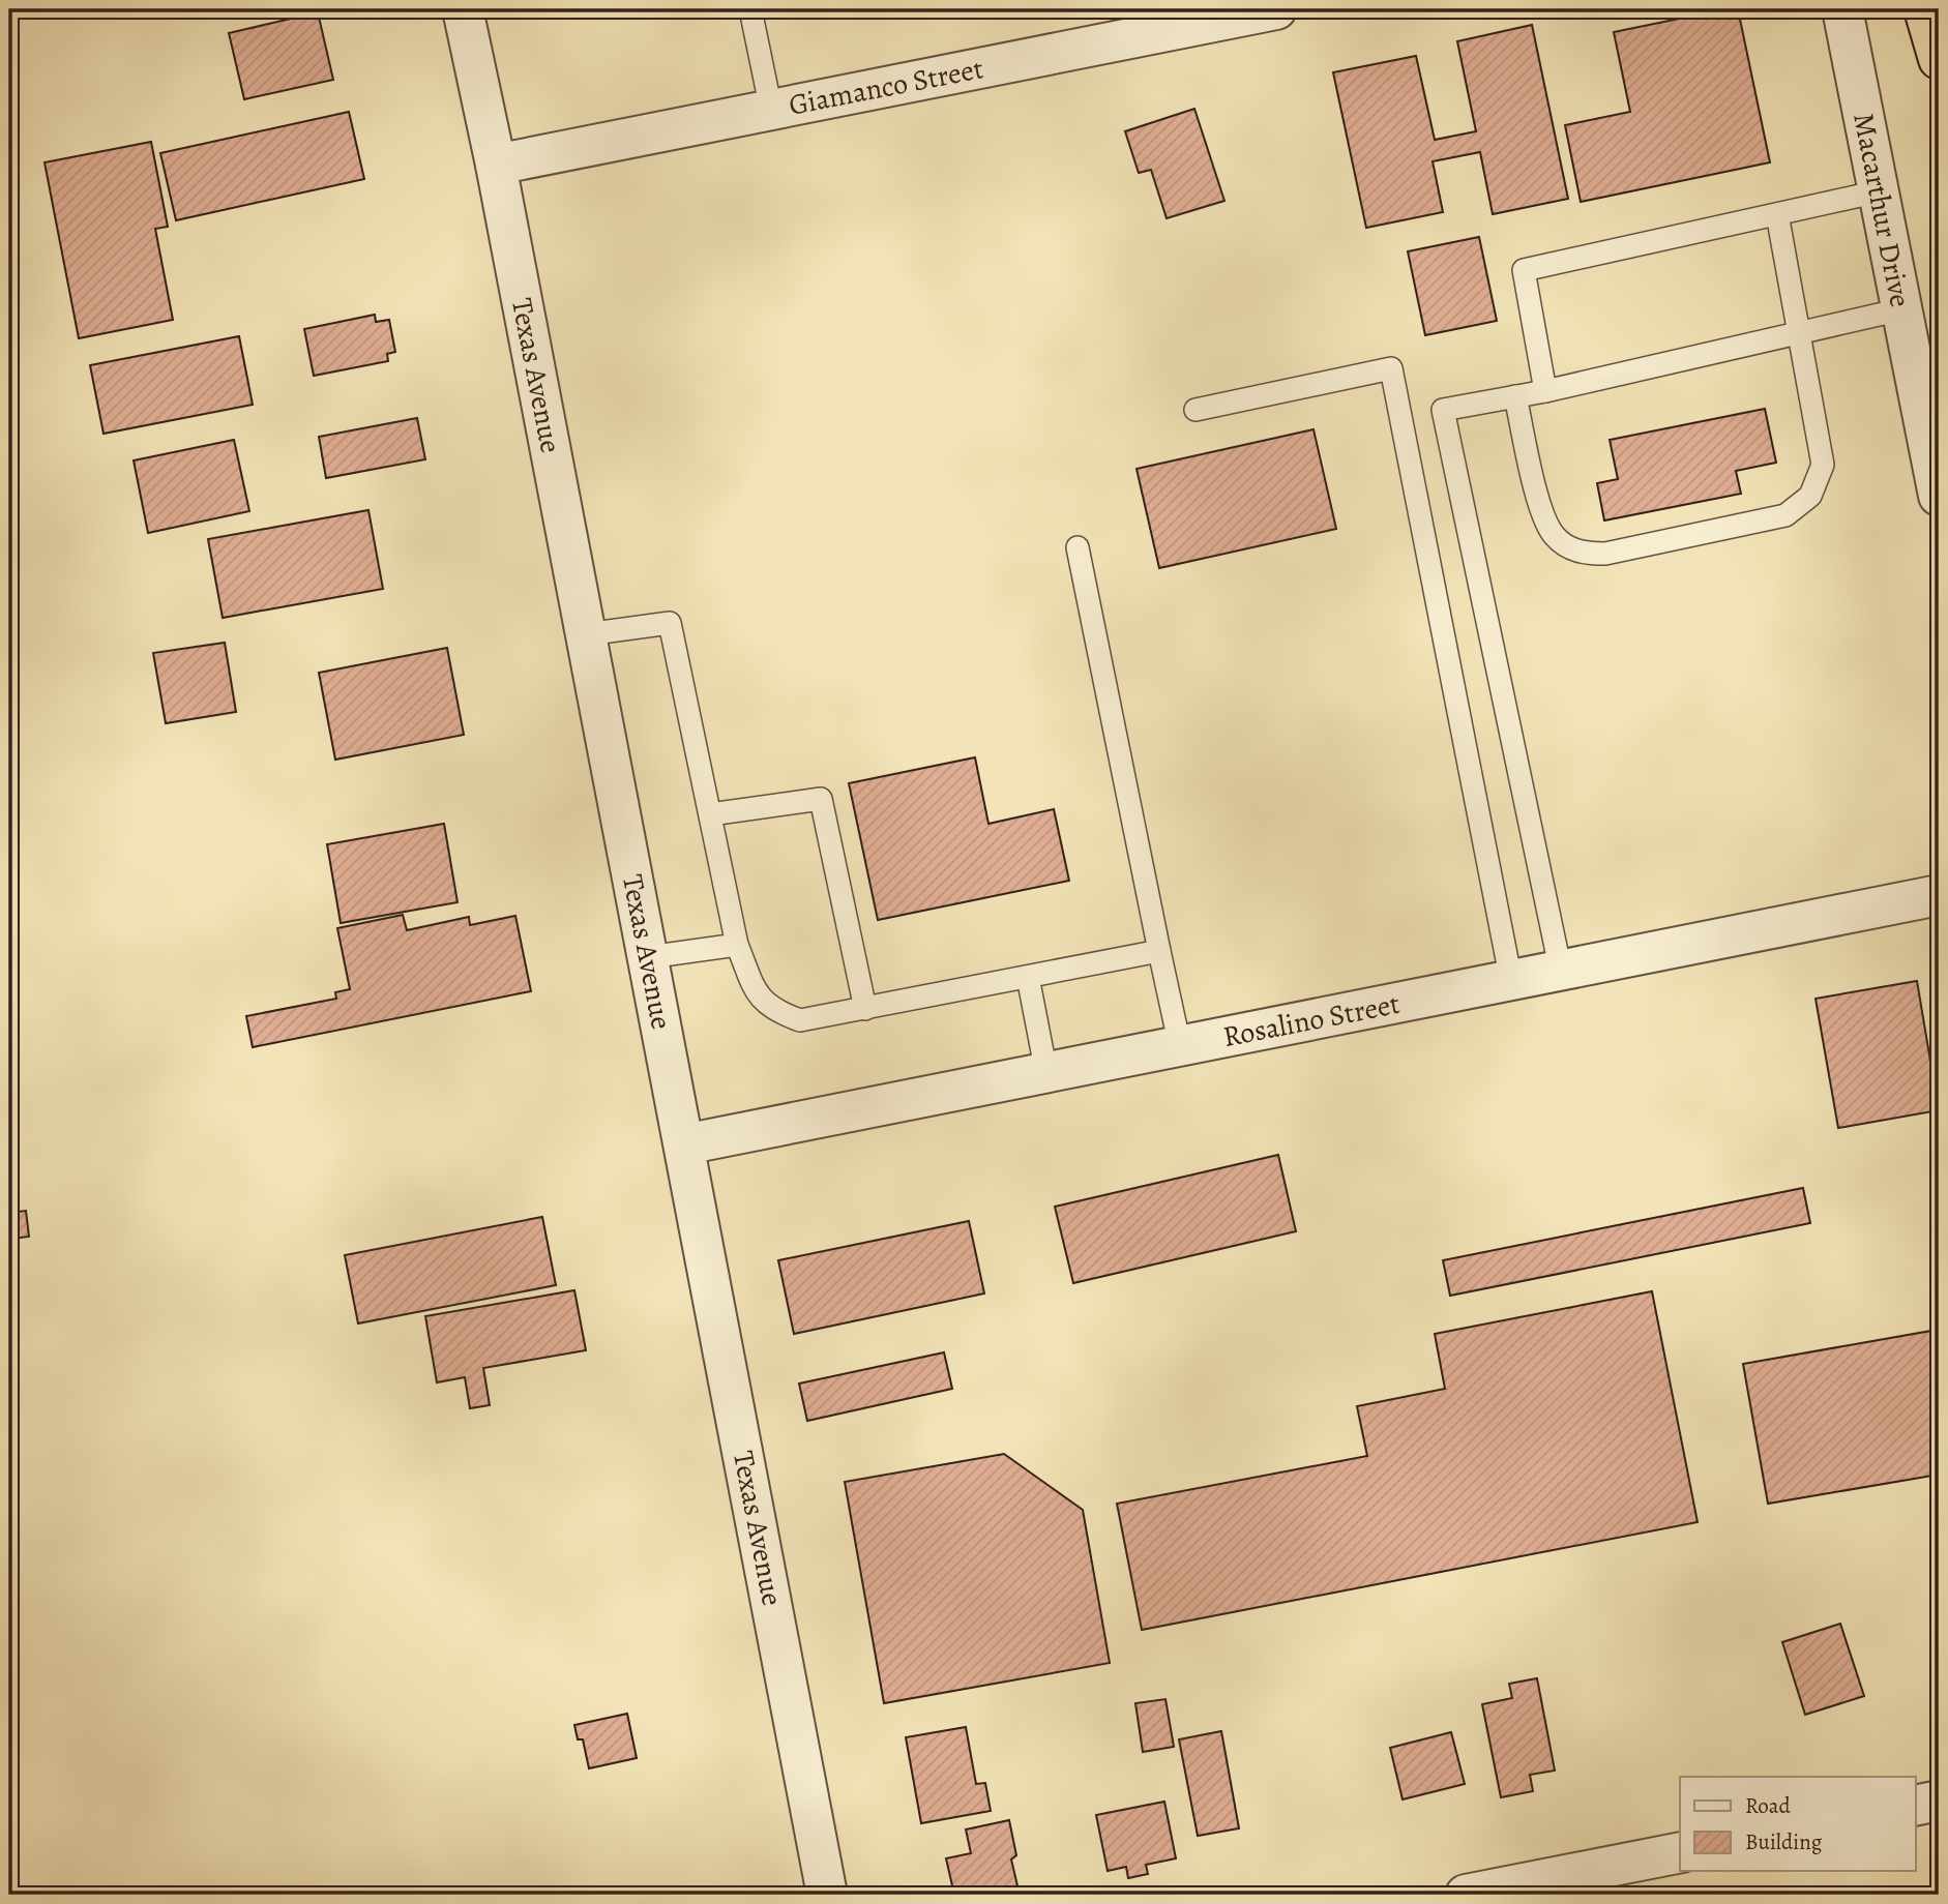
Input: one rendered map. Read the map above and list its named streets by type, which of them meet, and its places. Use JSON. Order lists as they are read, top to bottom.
{
  "streets": {
    "street": [
      "Giamanco Street",
      "Macarthur Drive",
      "Texas Avenue",
      "Rosalino Street"
    ]
  },
  "crossings": [
    ["Giamanco Street", "Texas Avenue"],
    ["Texas Avenue", "Rosalino Street"]
  ],
  "legend": ["Road", "Building"]
}
